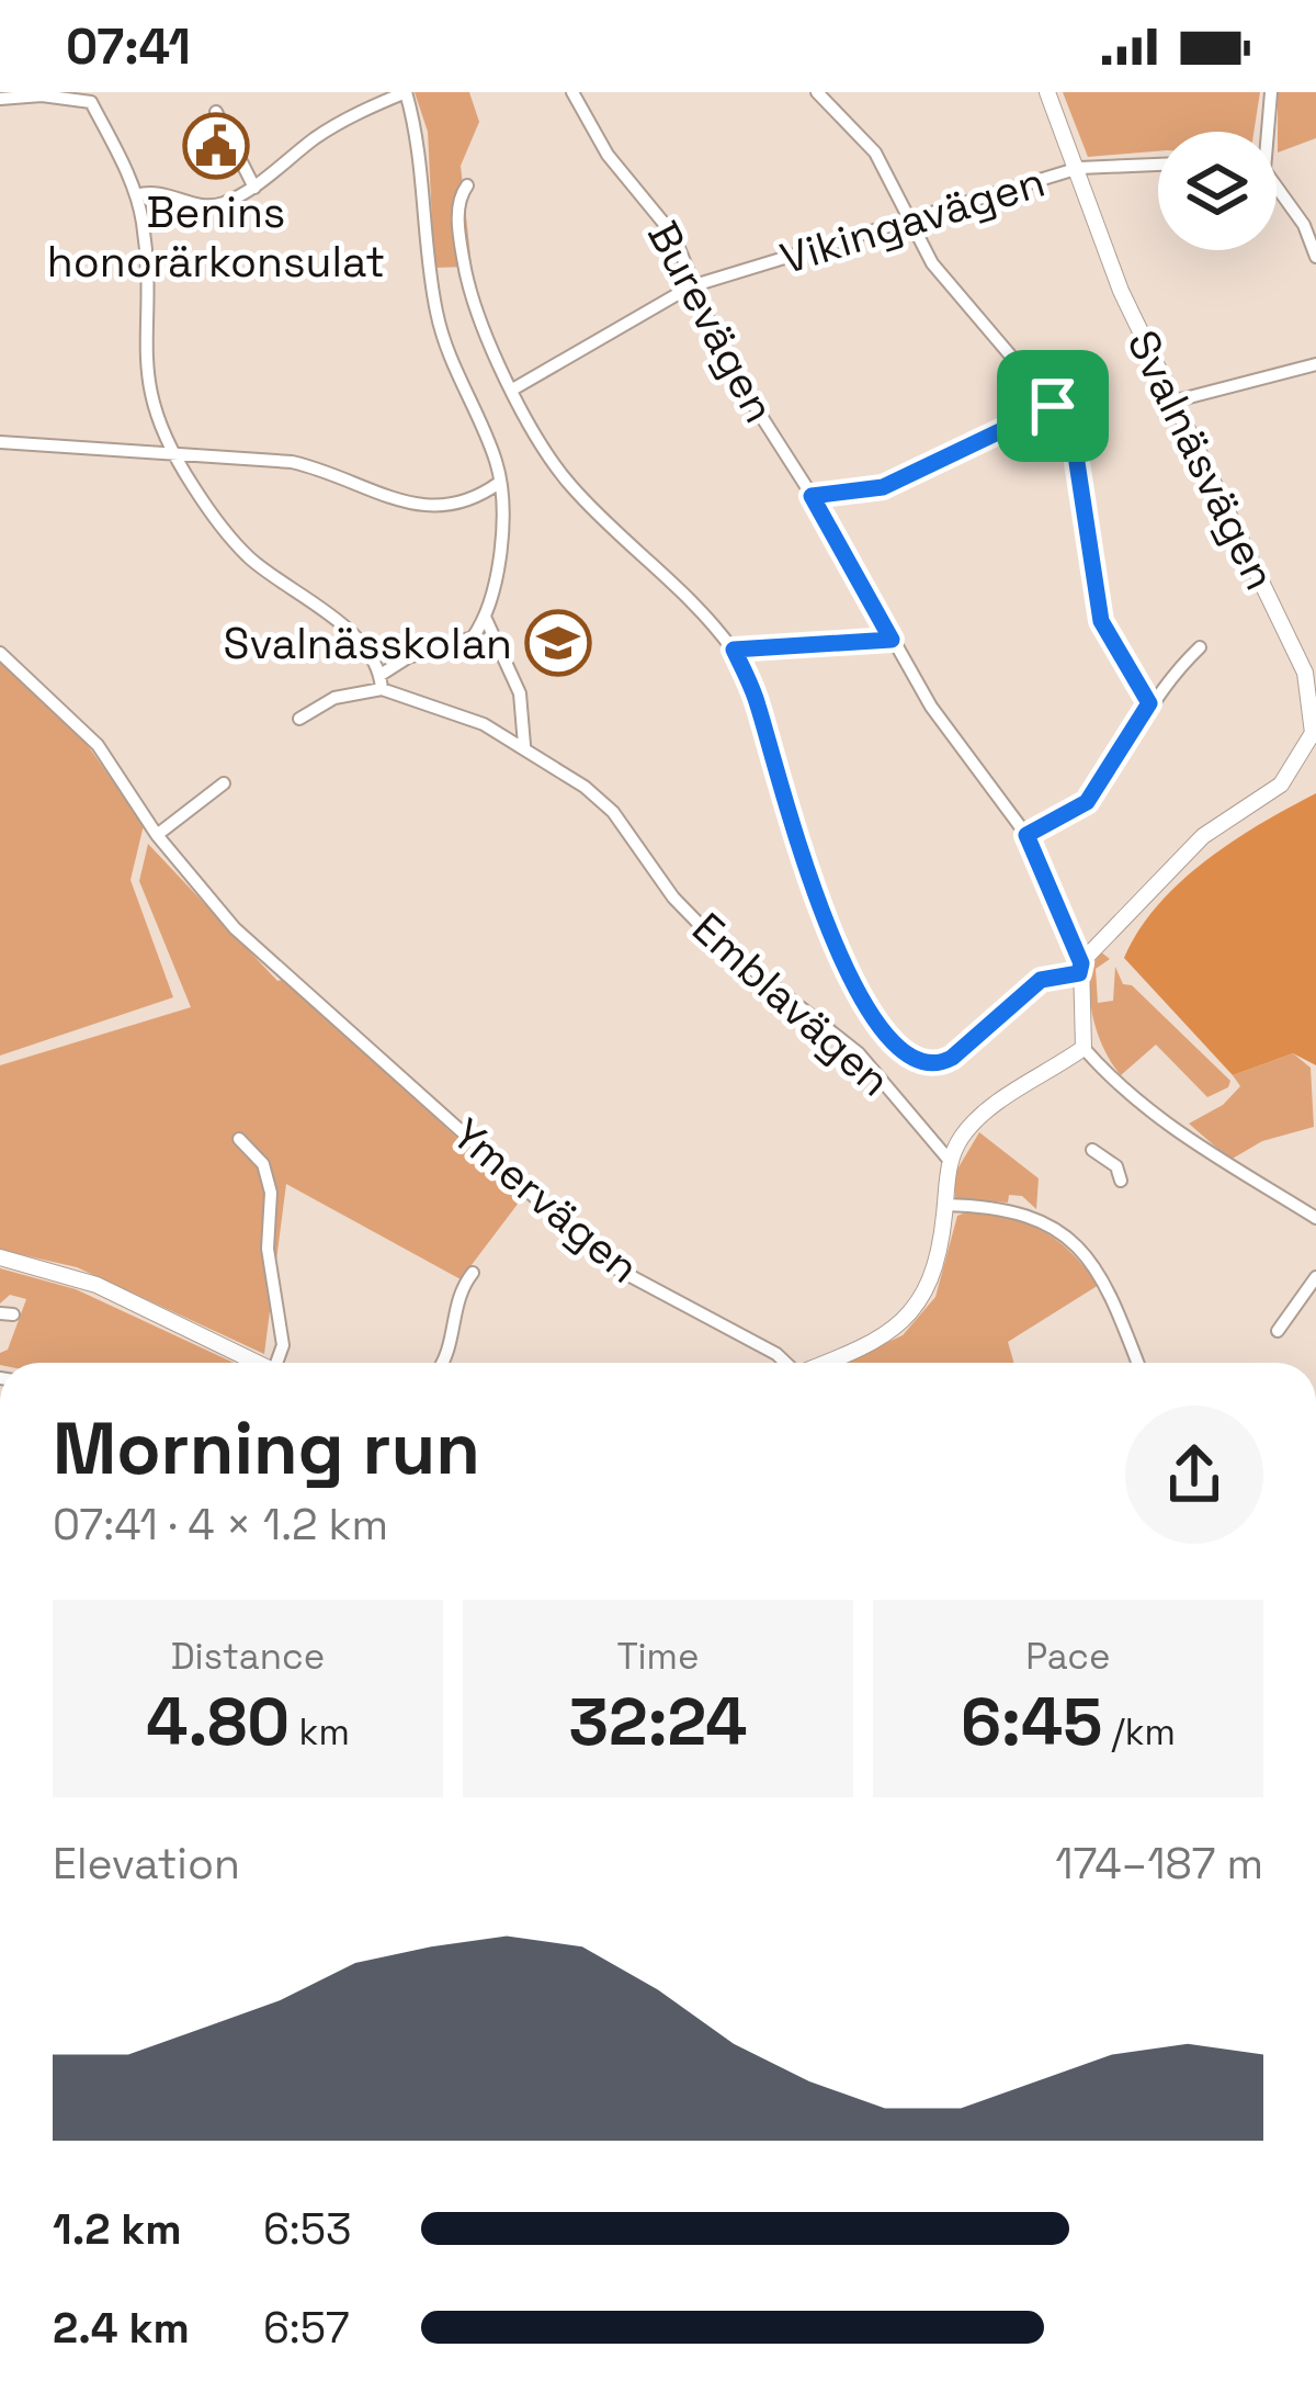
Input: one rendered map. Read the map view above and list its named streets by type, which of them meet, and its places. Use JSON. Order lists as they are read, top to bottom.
{
  "streets": {
    "street": [
      "Vikingavägen",
      "Burevägen",
      "Svalnäsvägen",
      "Emblavägen",
      "Ymervägen"
    ]
  },
  "crossings": [
    ["Vikingavägen", "Burevägen"],
    ["Vikingavägen", "Svalnäsvägen"],
    ["Burevägen", "Svalnäsvägen"],
    ["Emblavägen", "Ymervägen"]
  ],
  "places": {
    "public building": ["Benins honorärkonsulat"],
    "school or university": ["Svalnässkolan"]
  },
  "page": {
    "status": "07:41",
    "heading": ["Morning run", "07:41 · 4 × 1.2 km"],
    "stats": [
      ["Distance", "4.80 km"],
      ["Time", "32:24"],
      ["Pace", "6:45 /km"]
    ],
    "chart": ["Elevation", "174–187 m"],
    "list": [
      {
        "name": "1.2 km",
        "note": "6:53"
      },
      {
        "name": "2.4 km",
        "note": "6:57"
      }
    ]
  }
}
